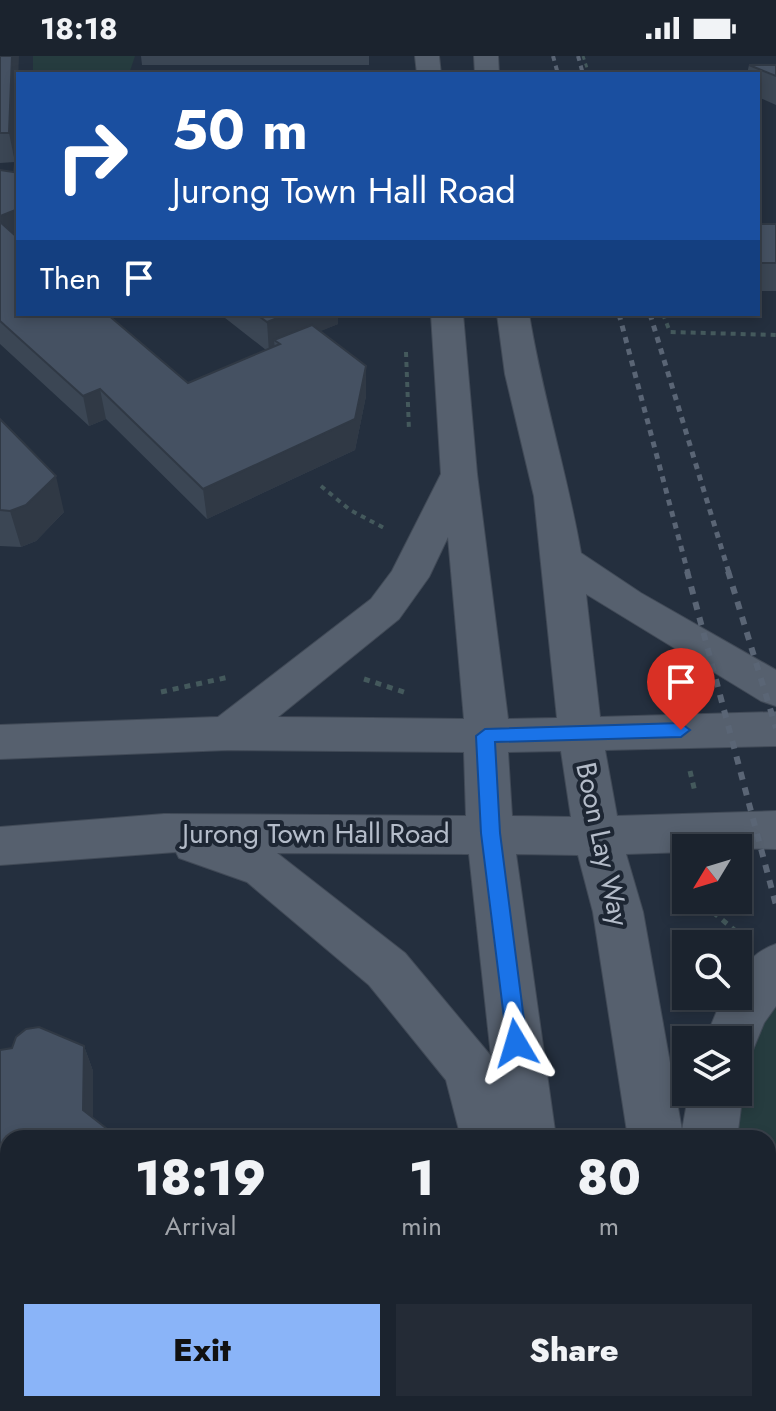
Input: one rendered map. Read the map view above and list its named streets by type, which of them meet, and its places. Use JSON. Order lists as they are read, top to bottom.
{
  "streets": {
    "main road": ["Jurong Town Hall Road", "Boon Lay Way"]
  },
  "crossings": [
    ["Jurong Town Hall Road", "Boon Lay Way"]
  ],
  "north": "bottom left",
  "page": {
    "status": "18:18",
    "turn": ["50 m", "Jurong Town Hall Road"],
    "then": "Then",
    "eta": [
      "18:19",
      "Arrival",
      "1",
      "min",
      "80",
      "m"
    ],
    "buttons": ["Exit", "Share"]
  }
}
